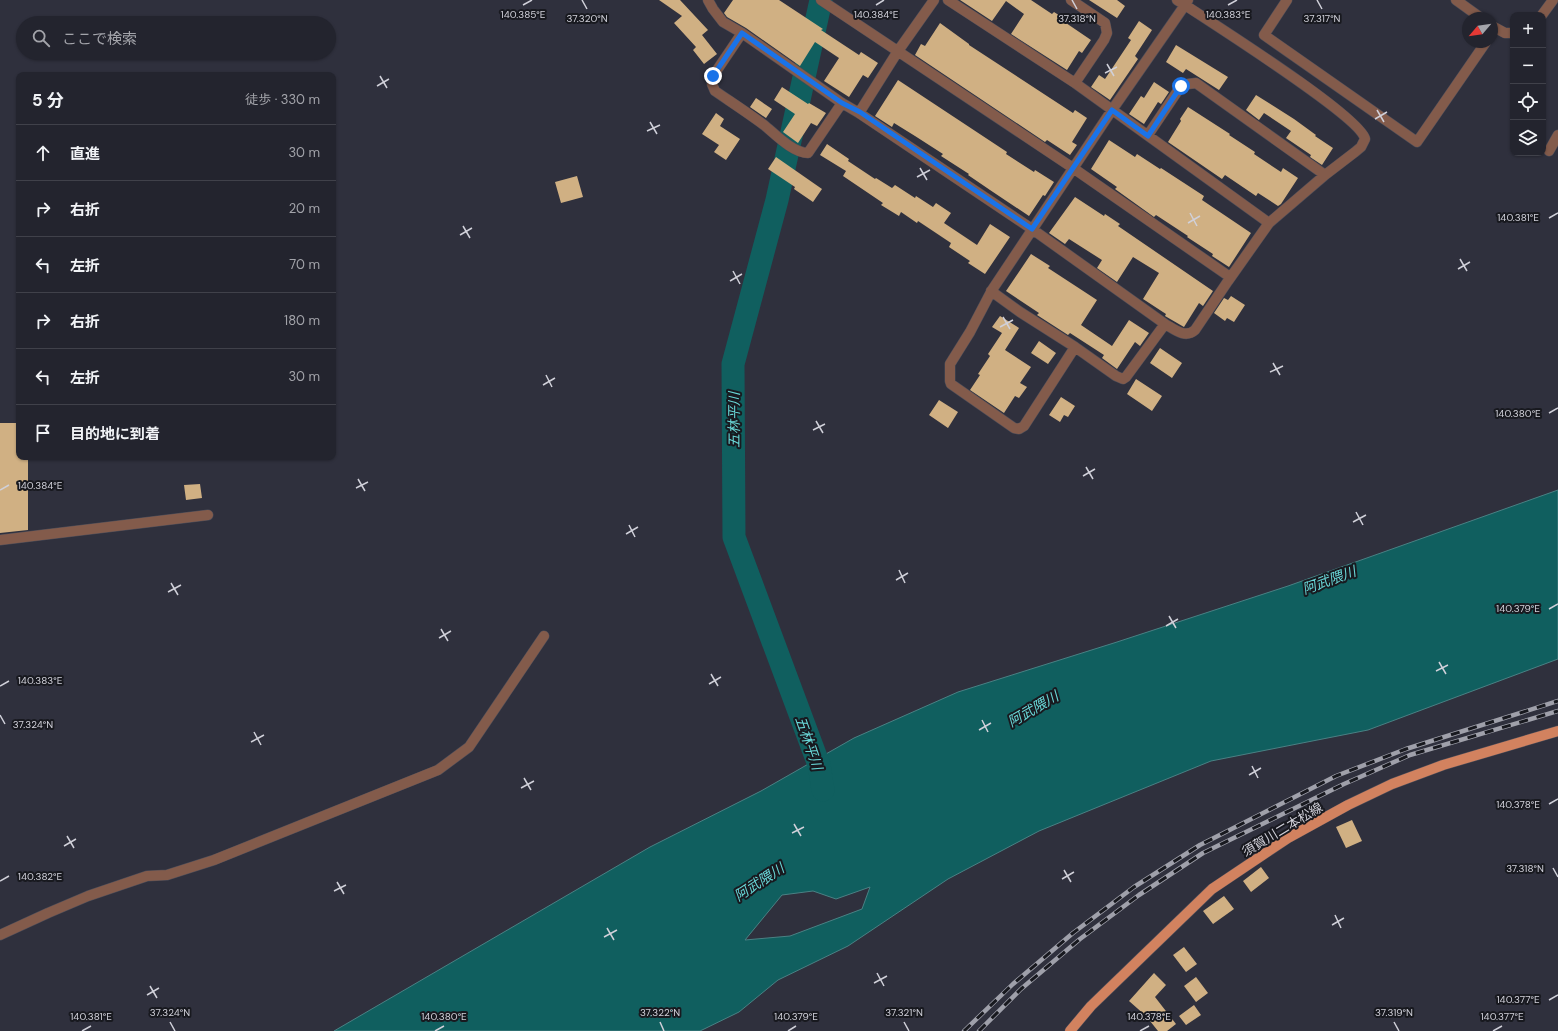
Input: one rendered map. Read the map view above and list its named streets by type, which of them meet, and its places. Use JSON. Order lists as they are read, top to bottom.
{
  "streets": {
    "main road": ["須賀川二本松線"]
  },
  "water": ["五林平川", "阿武隈川"],
  "north": "bottom left",
  "page": {
    "map_buttons": ["+", "−"],
    "search": "ここで検索",
    "heading": ["5 分", "徒歩 · 330 m"],
    "list": [
      ["直進", "30 m"],
      ["右折", "20 m"],
      ["左折", "70 m"],
      ["右折", "180 m"],
      ["左折", "30 m"],
      "目的地に到着"
    ]
  },
  "coordinates": [
    "140.385°E",
    "140.384°E",
    "140.383°E",
    "37.318°N",
    "37.317°N",
    "37.320°N",
    "140.381°E",
    "140.380°E",
    "140.379°E",
    "37.324°N",
    "140.378°E",
    "140.382°E",
    "140.377°E",
    "37.322°N",
    "37.321°N",
    "37.319°N"
  ]
}
